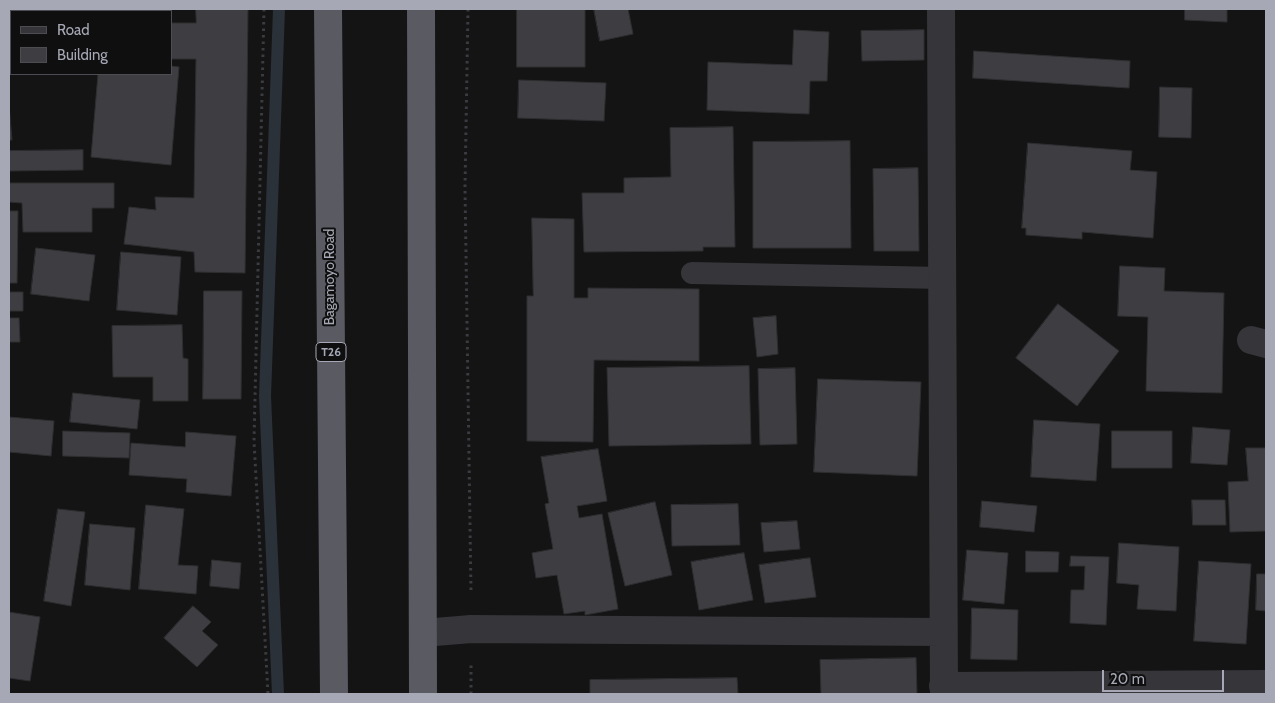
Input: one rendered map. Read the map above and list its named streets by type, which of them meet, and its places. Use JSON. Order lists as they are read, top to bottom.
{
  "streets": {
    "highway": ["Bagamoyo Road", "T26"]
  },
  "legend": ["Road", "Building"],
  "scale_bar": "20 m"
}
